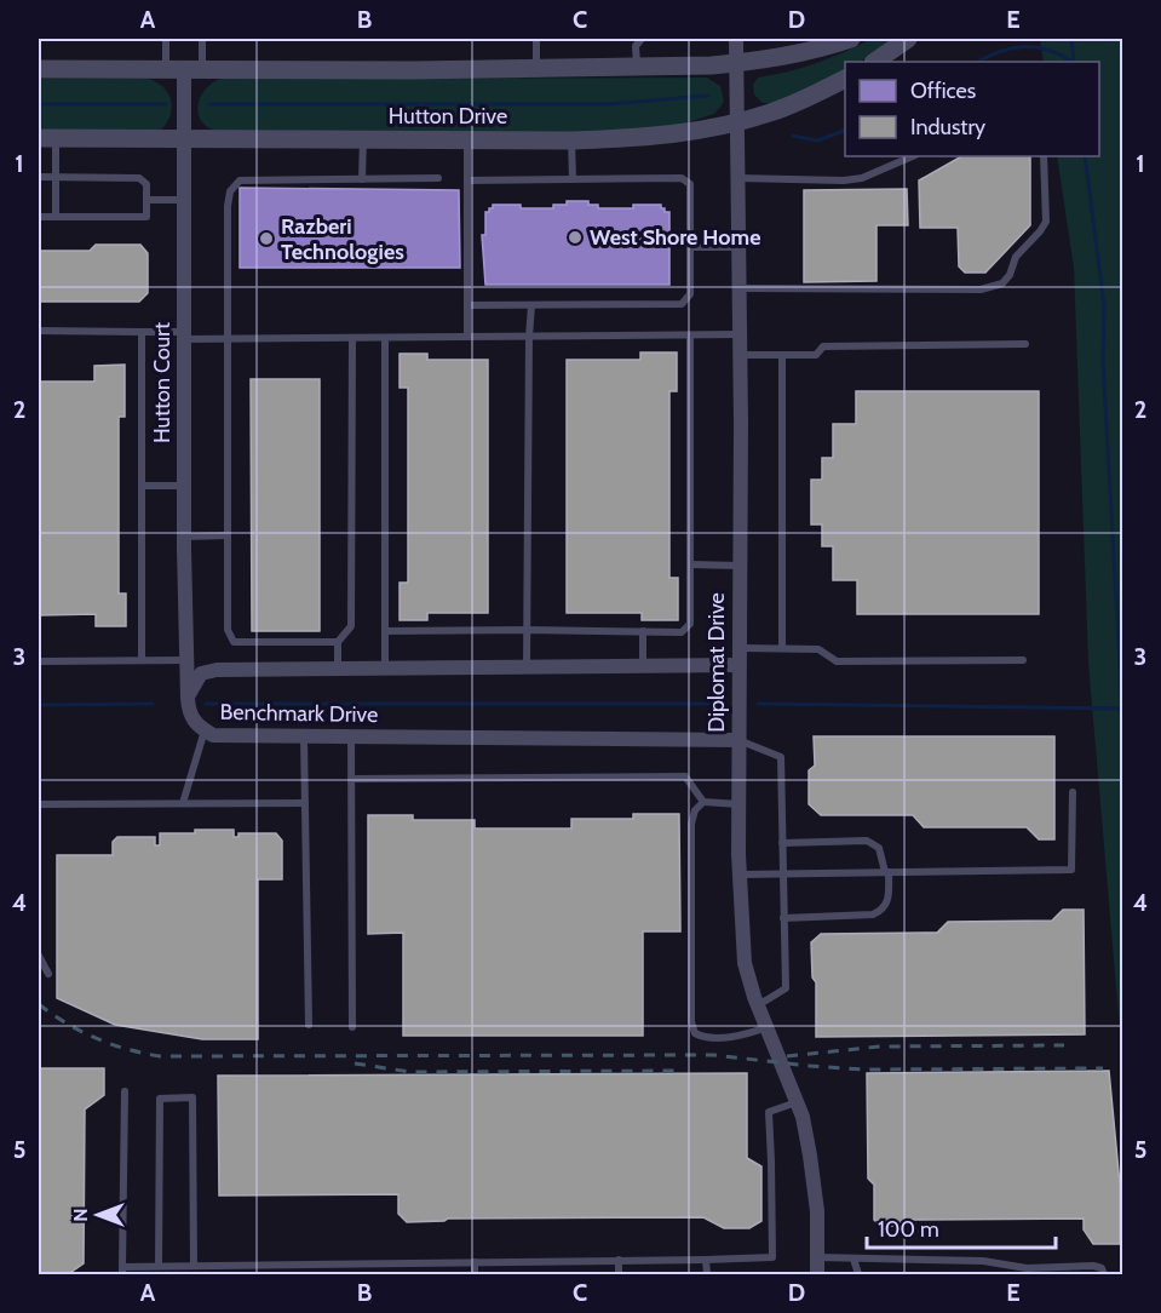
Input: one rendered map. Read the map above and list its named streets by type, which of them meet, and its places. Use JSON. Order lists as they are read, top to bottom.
{
  "streets": {
    "street": [
      "Hutton Drive",
      "Hutton Court",
      "Diplomat Drive",
      "Benchmark Drive"
    ]
  },
  "crossings": [
    ["Hutton Drive", "Hutton Court"],
    ["Hutton Drive", "Diplomat Drive"],
    ["Hutton Court", "Benchmark Drive"],
    ["Diplomat Drive", "Benchmark Drive"]
  ],
  "places": ["West Shore Home", "Razberi Technologies"],
  "legend": ["Offices", "Industry"],
  "scale_bar": "100 m",
  "north": "left",
  "grid": {
    "columns": [
      "A",
      "B",
      "C",
      "D",
      "E"
    ],
    "rows": [
      "1",
      "2",
      "3",
      "4",
      "5"
    ]
  }
}
